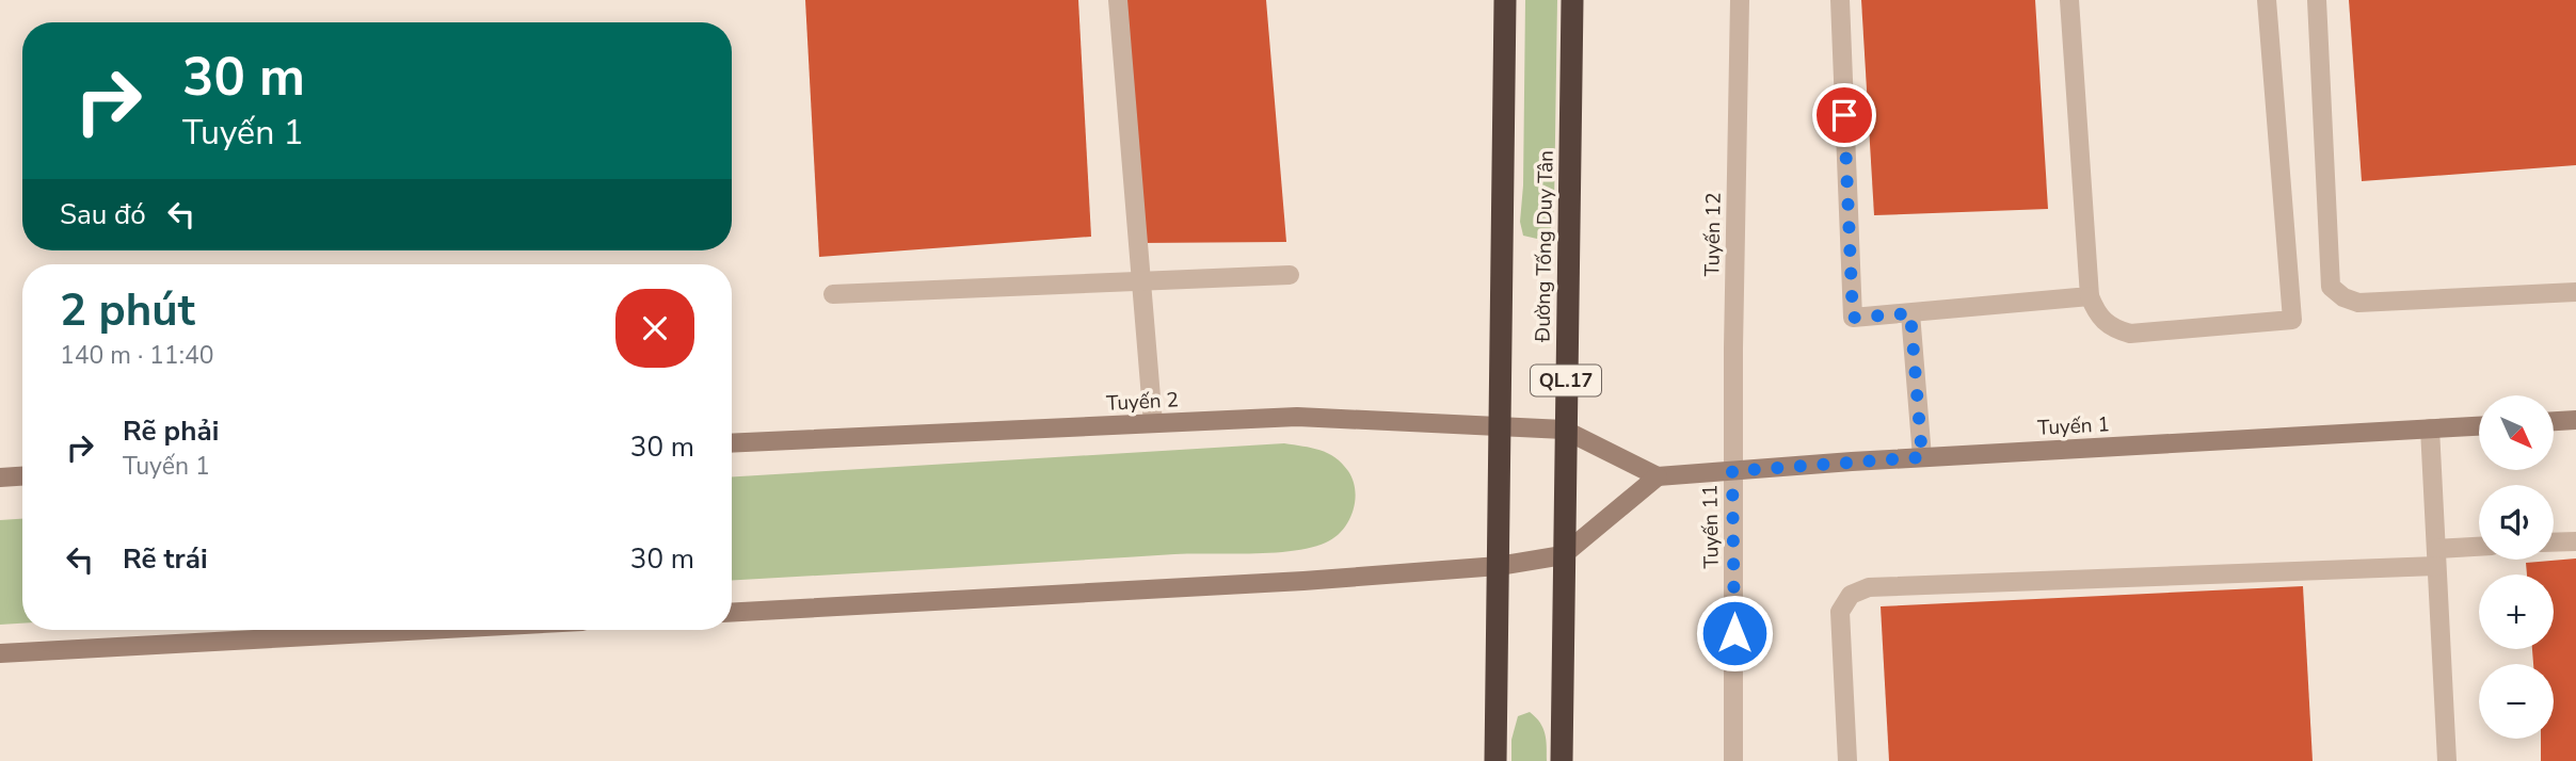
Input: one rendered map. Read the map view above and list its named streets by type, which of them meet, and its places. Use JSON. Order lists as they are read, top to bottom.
{
  "streets": {
    "highway": ["Đường Tống Duy Tân", "QL.17"],
    "main road": ["Tuyến 2", "Tuyến 1"],
    "street": ["Tuyến 12", "Tuyến 11"]
  },
  "crossings": [
    ["Tuyến 12", "Tuyến 1"],
    ["Tuyến 12", "Tuyến 11"],
    ["Đường Tống Duy Tân", "Tuyến 2"],
    ["Tuyến 1", "Tuyến 11"]
  ],
  "north": "bottom right",
  "page": {
    "turn": ["30 m", "Tuyến 1"],
    "then": "Sau đó",
    "heading": ["2 phút", "140 m · 11:40"],
    "list": [
      {
        "name": "Rẽ phải",
        "note": "Tuyến 1",
        "value": "30 m"
      },
      {
        "name": "Rẽ trái",
        "value": "30 m"
      }
    ],
    "map_buttons": ["+", "−"]
  }
}
